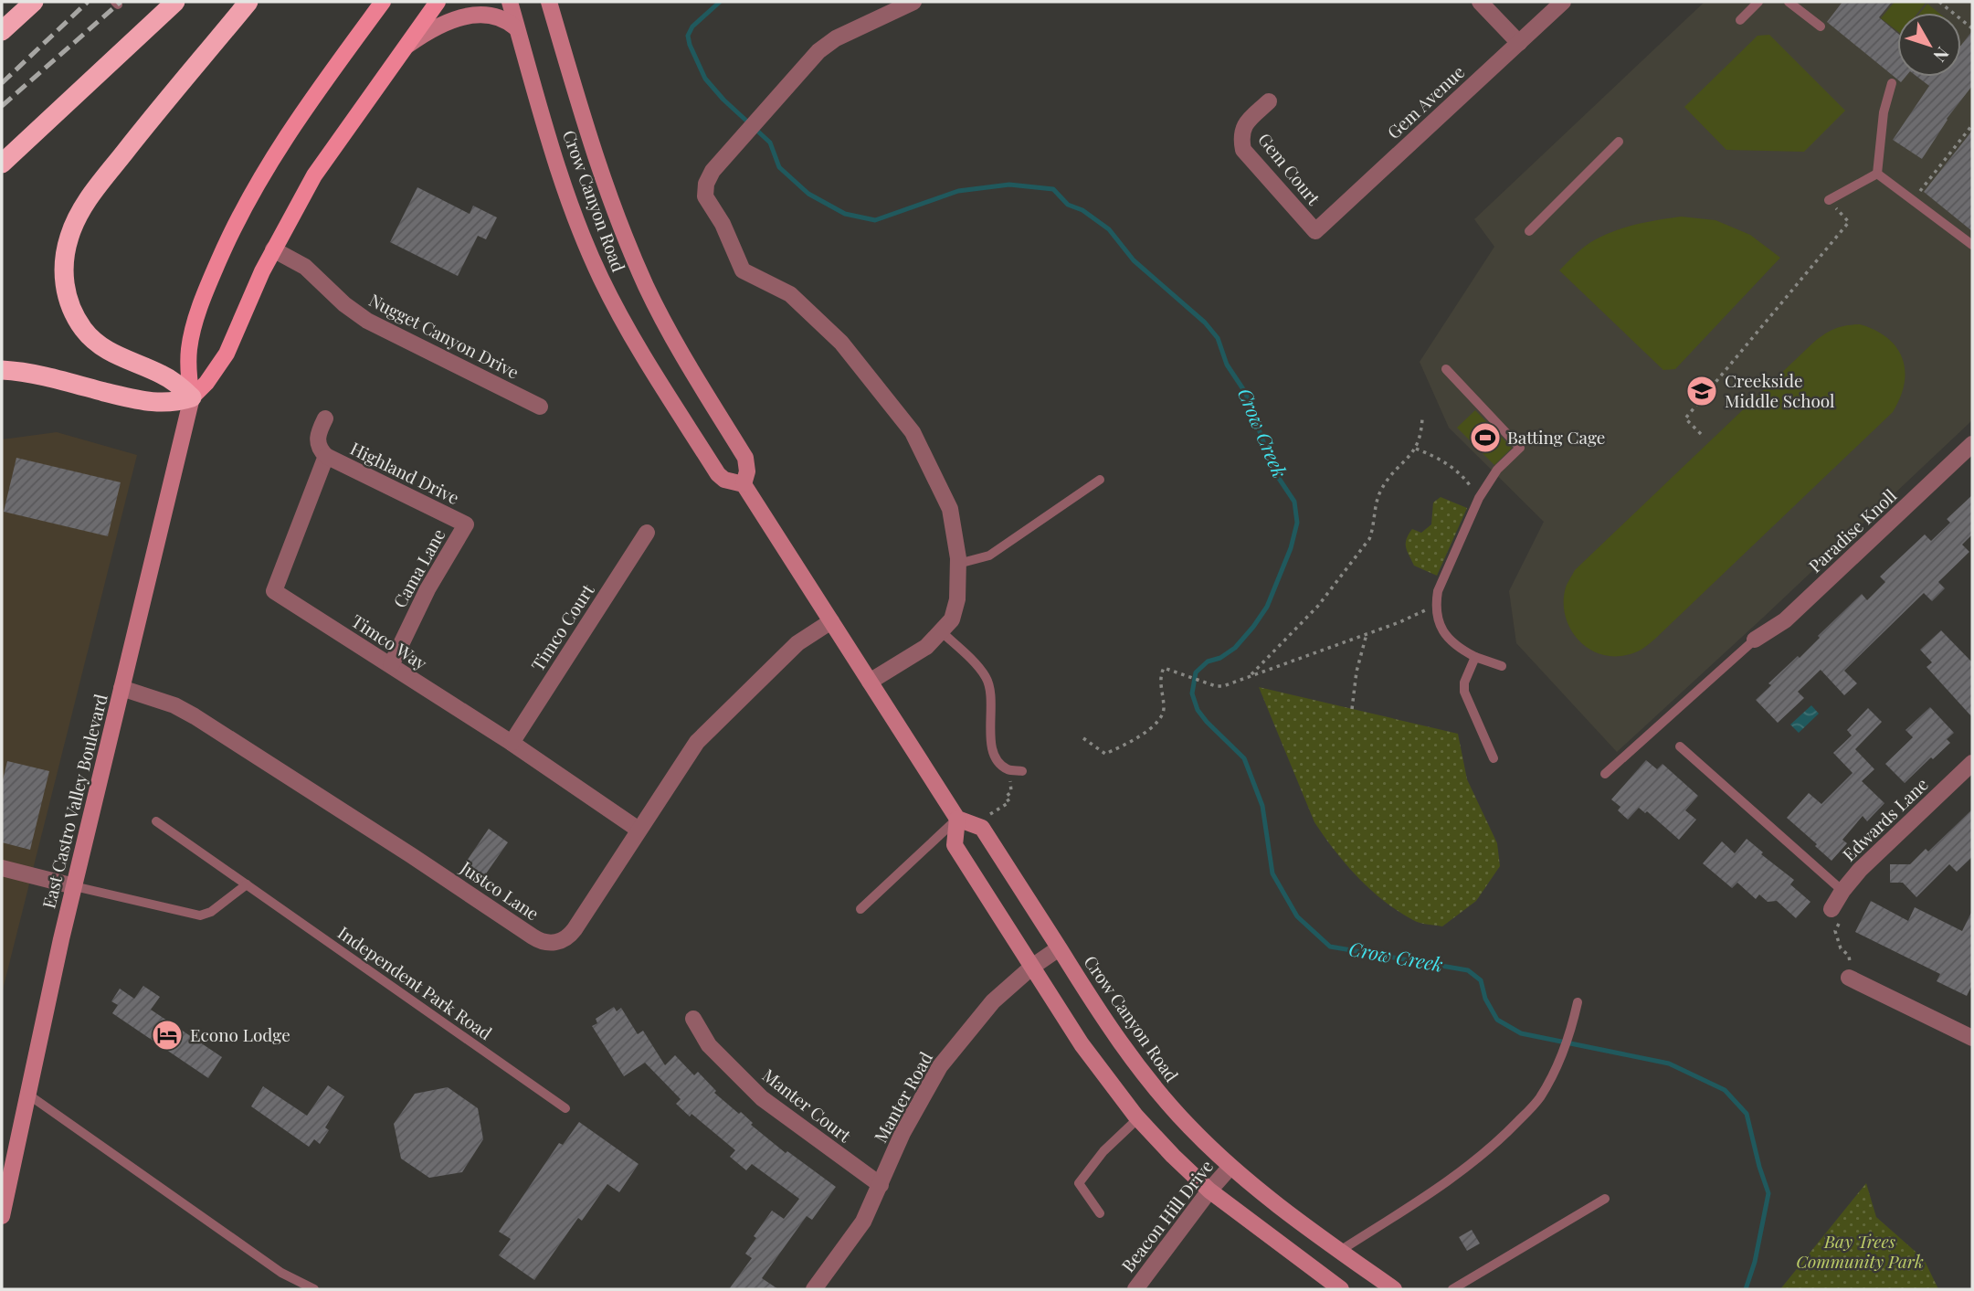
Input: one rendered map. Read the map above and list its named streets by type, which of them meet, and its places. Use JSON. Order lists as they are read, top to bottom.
{
  "streets": {
    "main road": ["Crow Canyon Road", "East Castro Valley Boulevard"],
    "street": [
      "Gem Avenue",
      "Gem Court",
      "Nugget Canyon Drive",
      "Highland Drive",
      "Paradise Knoll",
      "Cama Lane",
      "Timco Court",
      "Timco Way",
      "Edwards Lane",
      "Justco Lane",
      "Manter Road",
      "Manter Court",
      "Beacon Hill Drive"
    ],
    "lane": ["Independent Park Road"]
  },
  "crossings": [
    ["Gem Avenue", "Gem Court"],
    ["Crow Canyon Road", "Manter Road"],
    ["Crow Canyon Road", "Beacon Hill Drive"],
    ["Nugget Canyon Drive", "East Castro Valley Boulevard"],
    ["Highland Drive", "Cama Lane"],
    ["Highland Drive", "Timco Way"],
    ["Cama Lane", "Timco Way"],
    ["Timco Court", "Timco Way"],
    ["Timco Way", "Justco Lane"],
    ["East Castro Valley Boulevard", "Justco Lane"],
    ["Manter Road", "Manter Court"]
  ],
  "water": ["Crow Creek"],
  "parks": ["Bay Trees Community Park"],
  "places": {
    "school or university": ["Creekside Middle School"],
    "sports": ["Batting Cage"],
    "hotel": ["Econo Lodge"]
  },
  "north": "bottom right"
}
